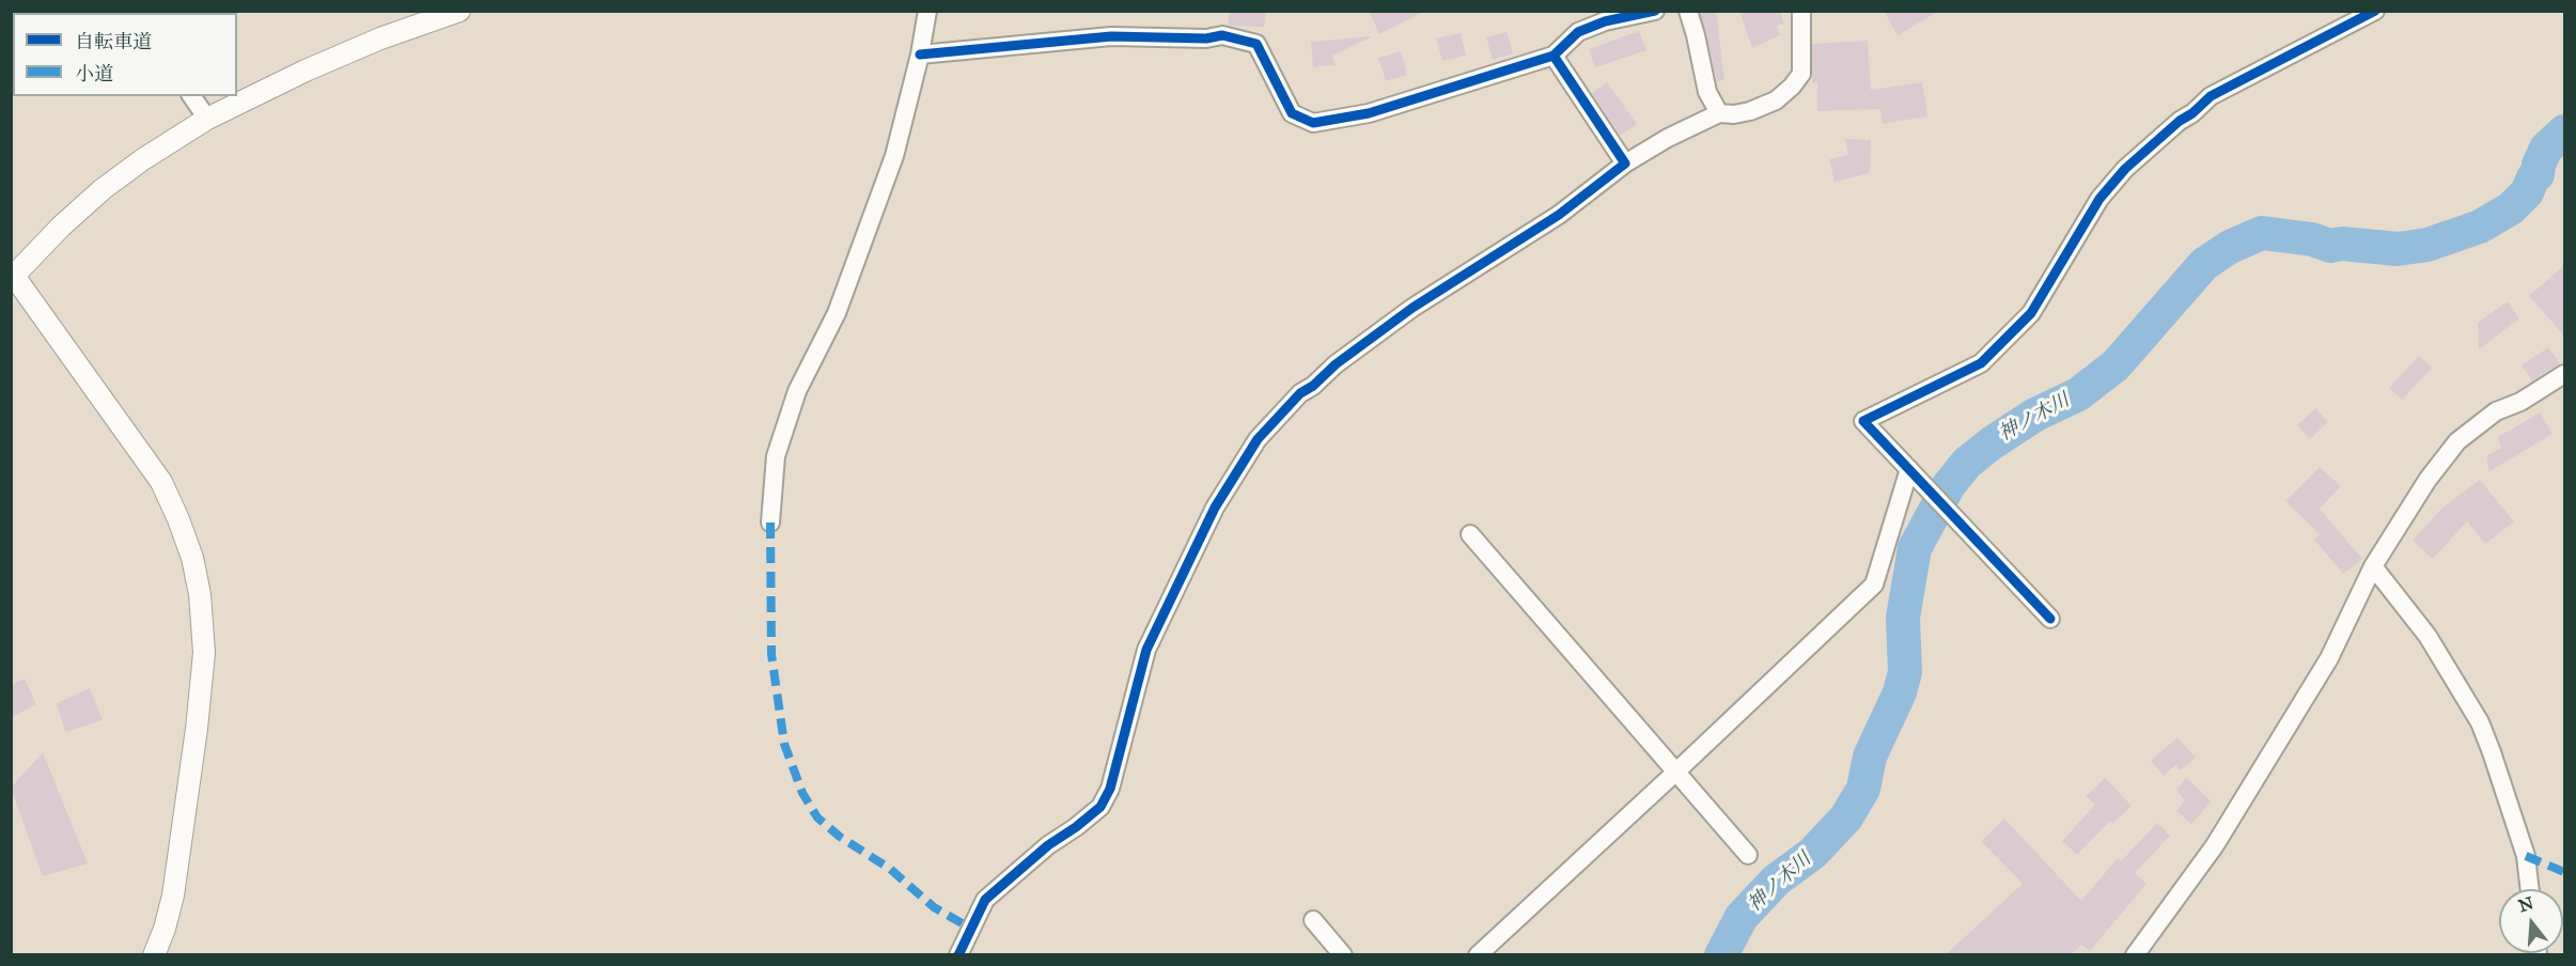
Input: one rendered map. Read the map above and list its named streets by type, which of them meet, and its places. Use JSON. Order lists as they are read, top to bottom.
{
  "water": ["神ノ木川"],
  "legend": ["自転車道", "小道"],
  "north": "top"
}
